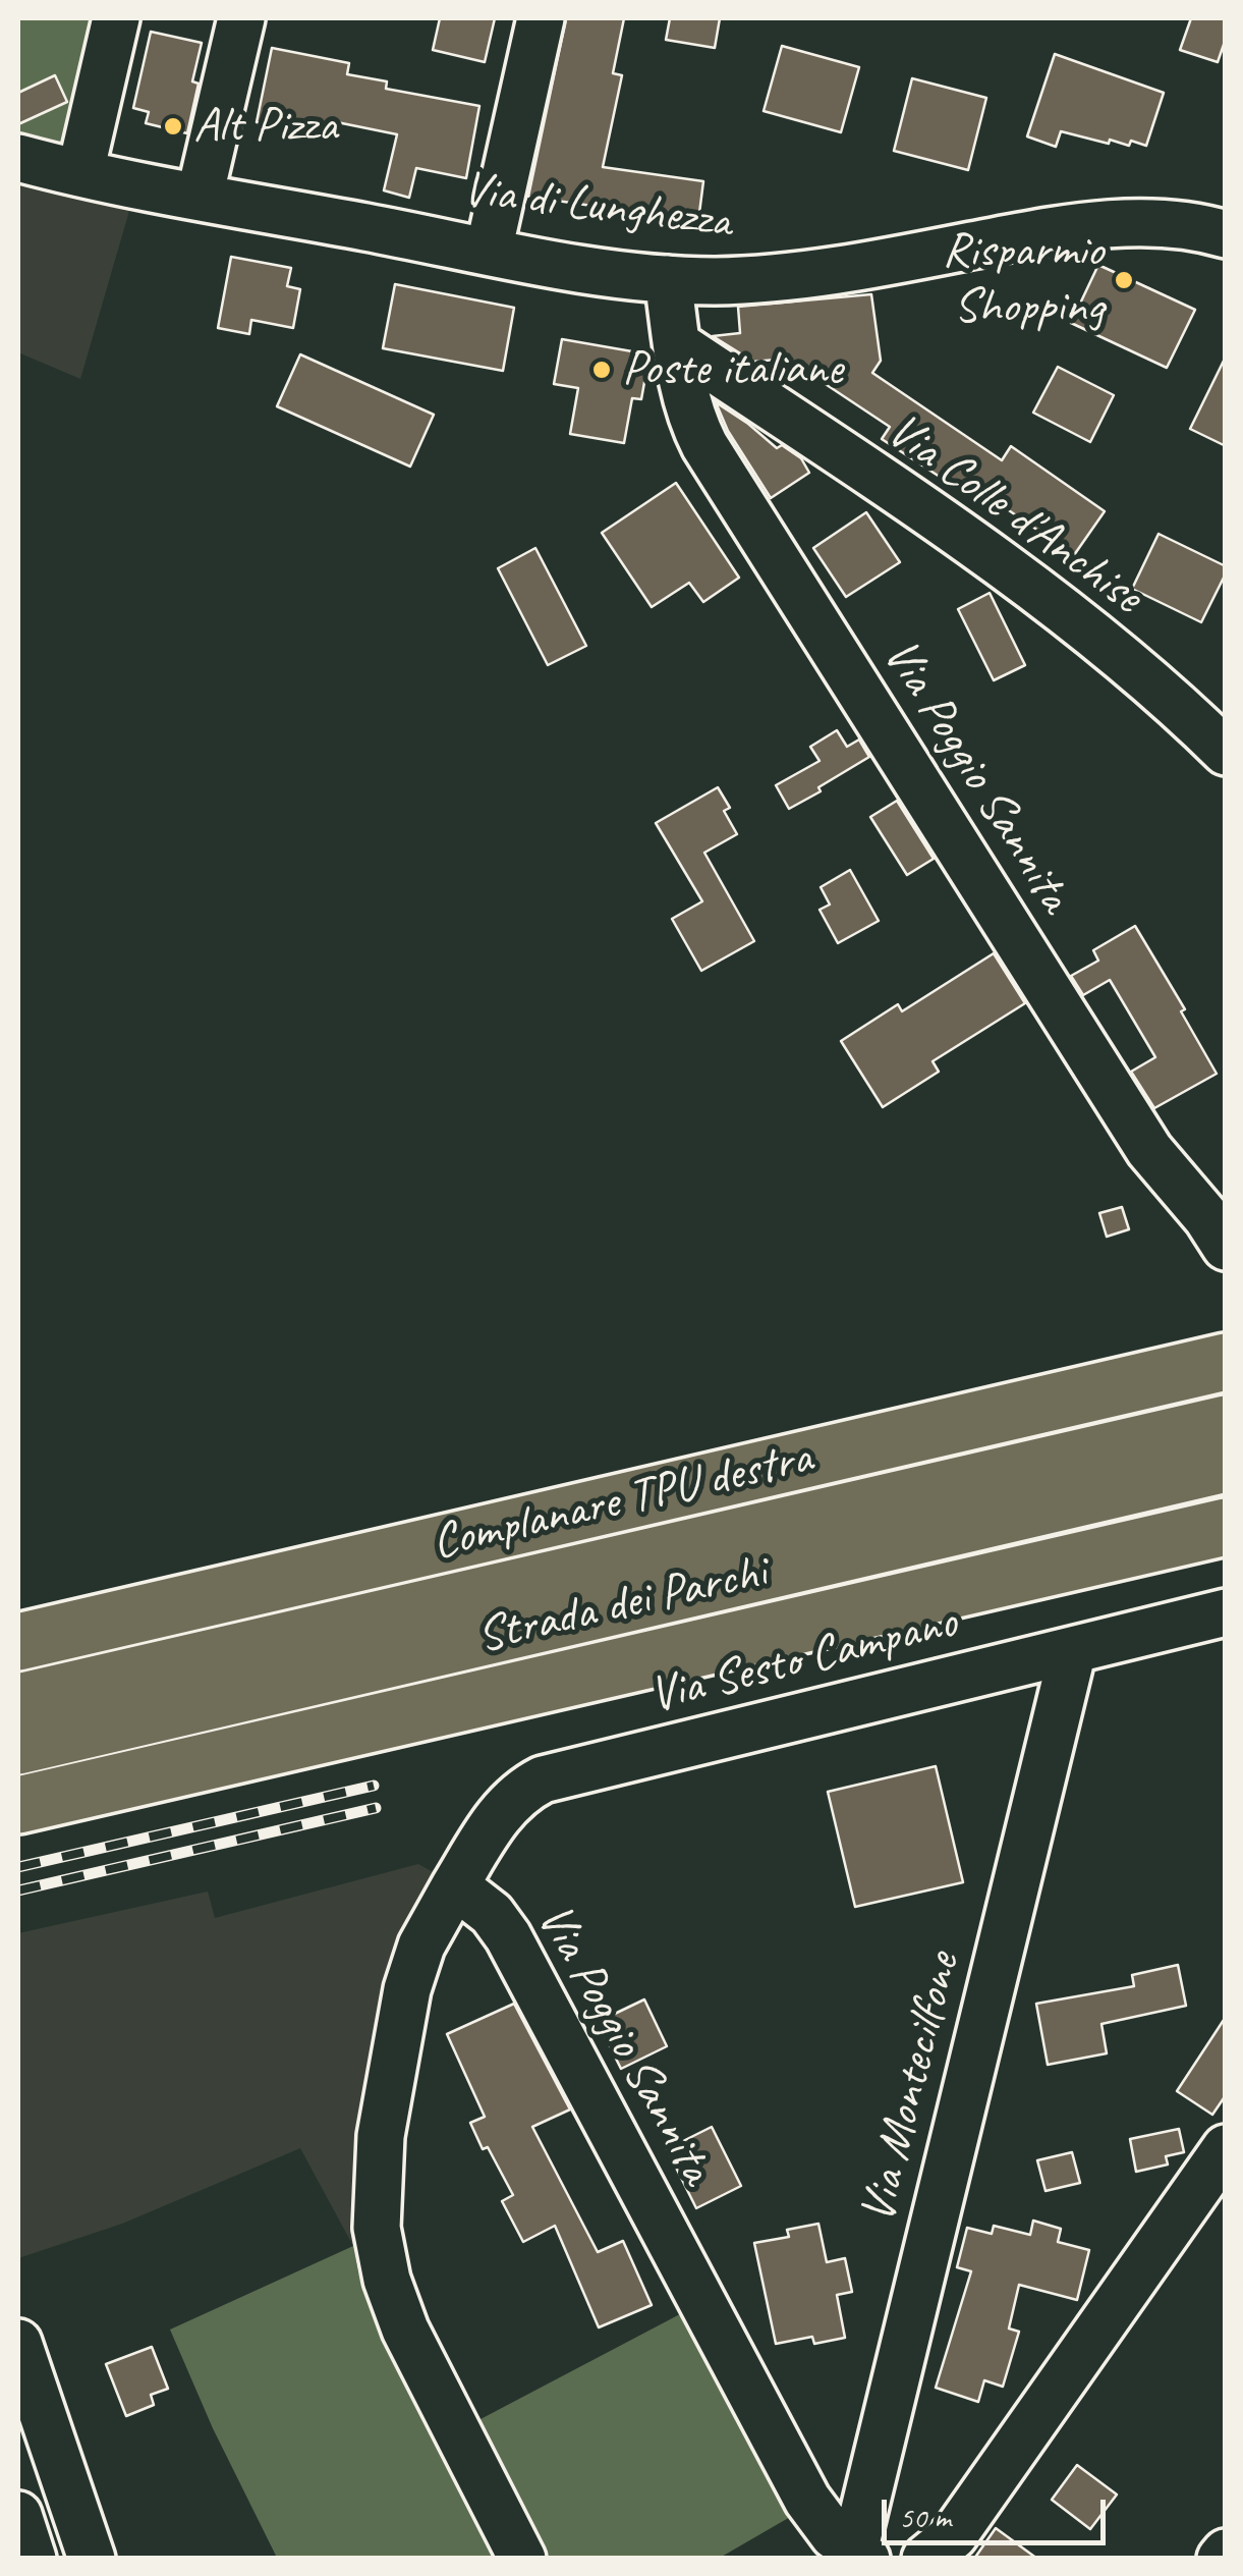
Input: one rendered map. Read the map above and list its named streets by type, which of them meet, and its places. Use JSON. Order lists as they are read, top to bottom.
{
  "streets": {
    "highway": ["Complanare TPU destra", "Strada dei Parchi"],
    "street": [
      "Via di Lunghezza",
      "Via Colle d'Anchise",
      "Via Poggio Sannita",
      "Via Sesto Campano",
      "Via Montecilfone"
    ]
  },
  "crossings": [
    ["Via di Lunghezza", "Via Poggio Sannita"],
    ["Via Colle d'Anchise", "Via Poggio Sannita"],
    ["Via Poggio Sannita", "Via Sesto Campano"],
    ["Via Poggio Sannita", "Via Montecilfone"],
    ["Via Sesto Campano", "Via Montecilfone"]
  ],
  "places": ["Alt Pizza", "Risparmio Shopping", "Poste italiane"],
  "scale_bar": "50 m"
}
